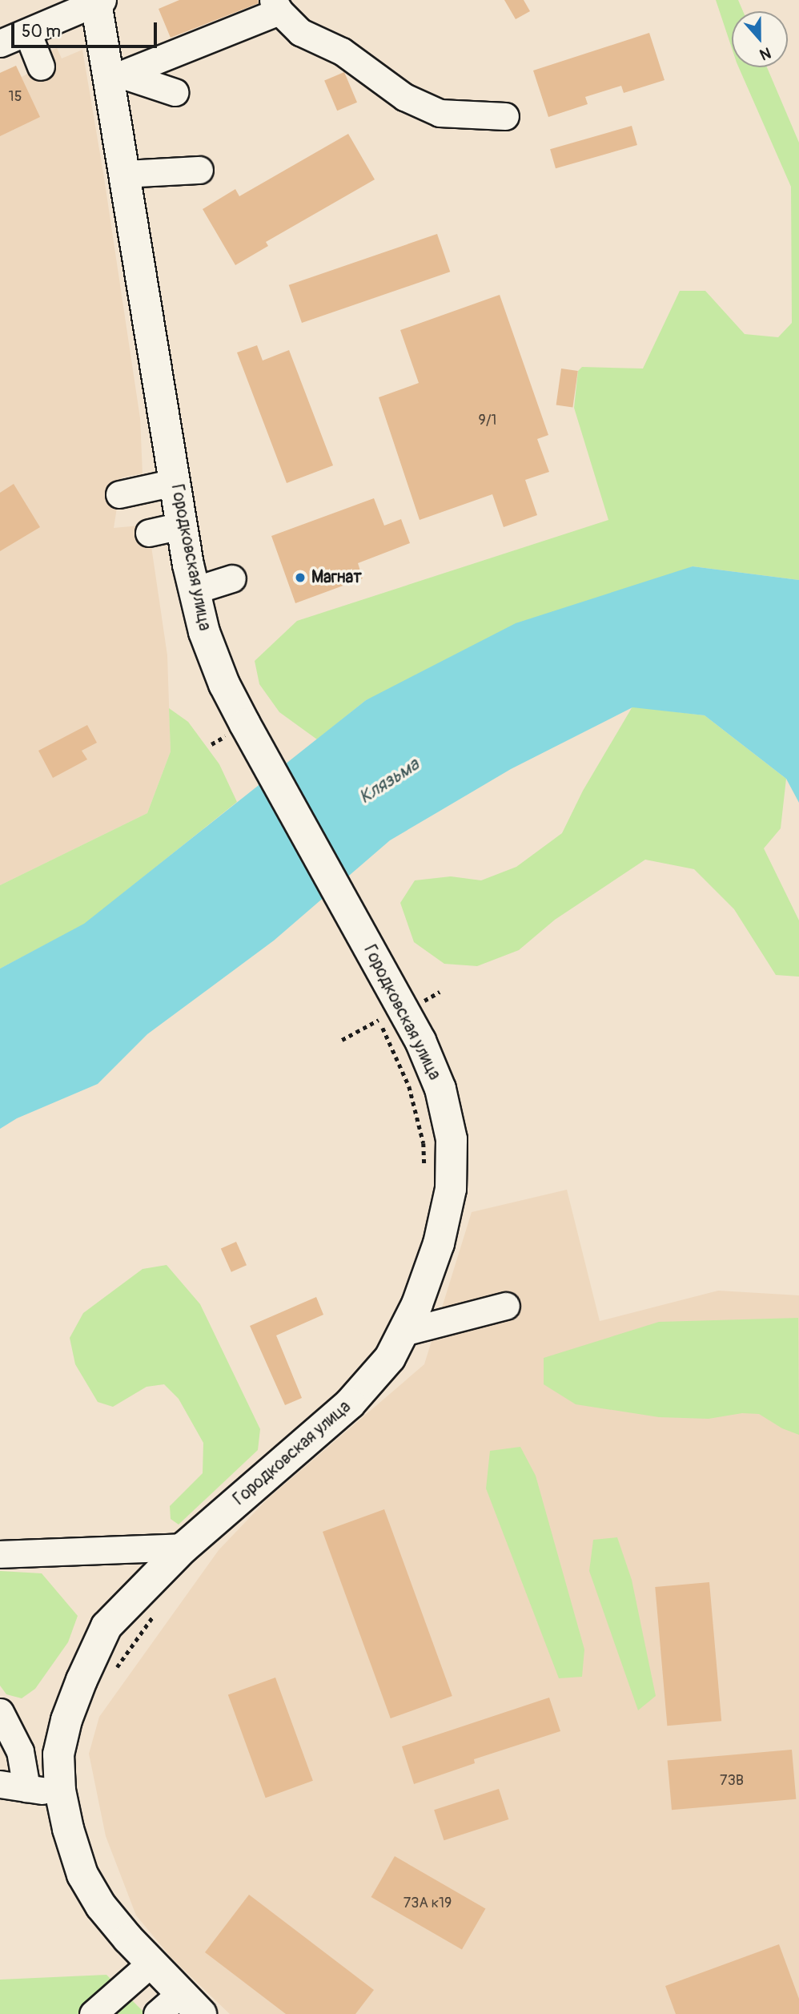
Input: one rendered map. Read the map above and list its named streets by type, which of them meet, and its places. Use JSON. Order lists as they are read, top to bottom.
{
  "streets": {
    "main road": ["Городковская улица"]
  },
  "water": ["Клязьма"],
  "places": ["Магнат"],
  "house_numbers": [
    "15",
    "9/1",
    "73В",
    "73А к19"
  ],
  "scale_bar": "50 m",
  "north": "bottom"
}
